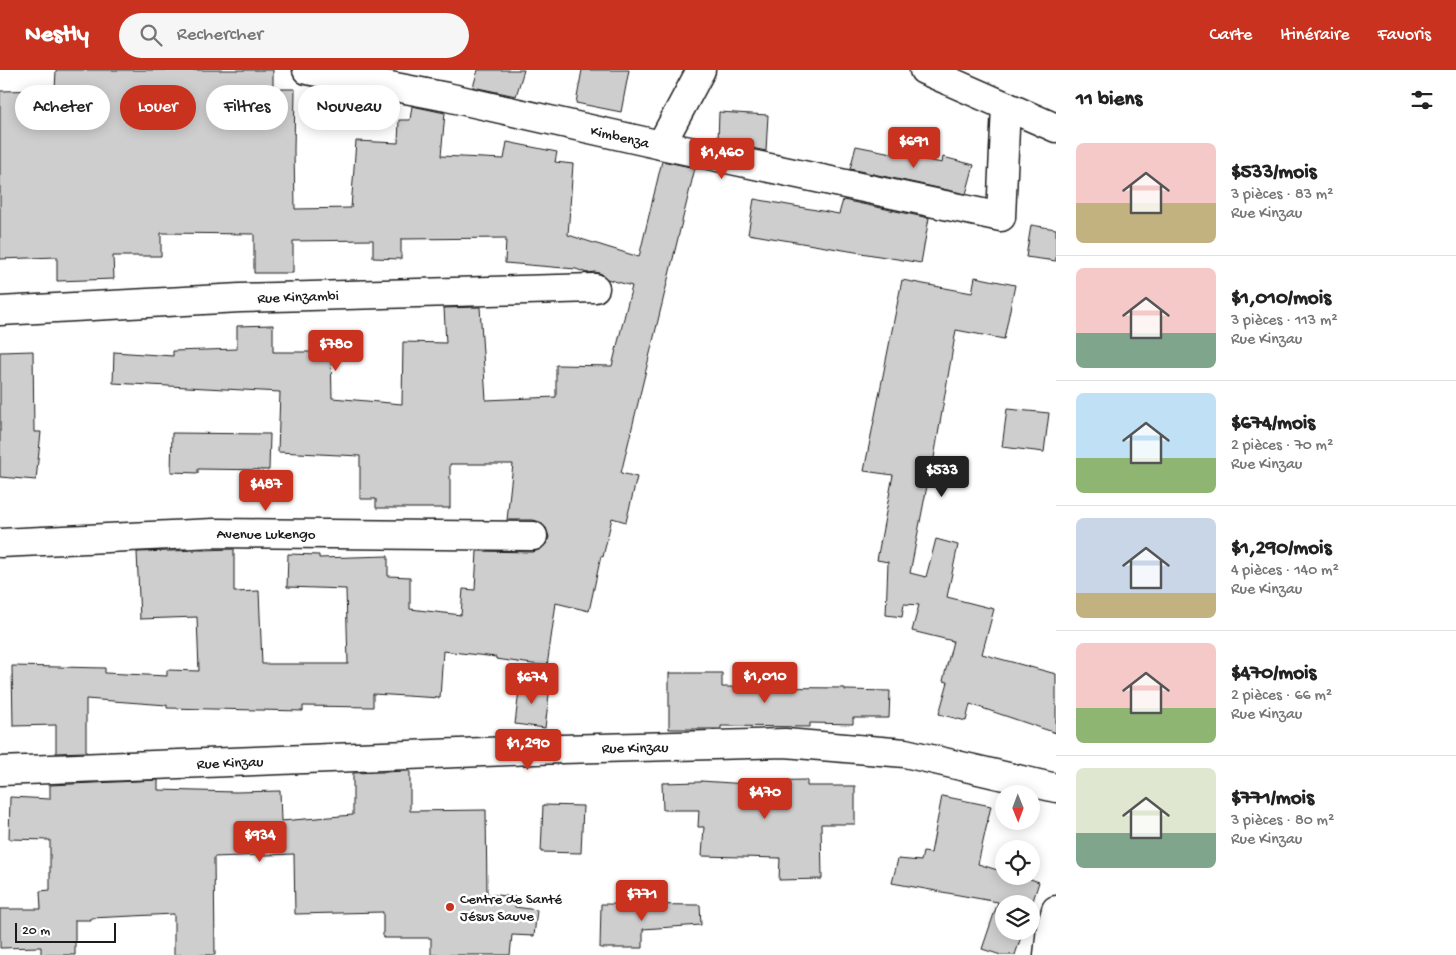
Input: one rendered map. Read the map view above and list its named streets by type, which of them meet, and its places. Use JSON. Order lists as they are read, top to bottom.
{
  "streets": {
    "street": [
      "Kimbenza",
      "Rue Kinzambi",
      "Avenue Lukengo",
      "Rue Kinzau"
    ]
  },
  "places": ["Centre de Santé Jésus Sauve"],
  "scale_bar": "20 m",
  "north": "bottom",
  "page": {
    "header": "Nestly",
    "search": "Rechercher",
    "nav": ["Carte", "Itinéraire", "Favoris"],
    "heading": "11 biens",
    "chip": [
      "Acheter",
      "Louer",
      "Filtres",
      "Nouveau"
    ],
    "price": [
      "$691",
      "$1,460",
      "$780",
      "$533",
      "$487",
      "$1,010",
      "$674",
      "$1,290",
      "$470",
      "$934",
      "$771"
    ],
    "list": [
      {
        "name": "$533/mois",
        "note": "3 pièces · 83 m² · Rue Kinzau"
      },
      {
        "name": "$1,010/mois",
        "note": "3 pièces · 113 m² · Rue Kinzau"
      },
      {
        "name": "$674/mois",
        "note": "2 pièces · 70 m² · Rue Kinzau"
      },
      {
        "name": "$1,290/mois",
        "note": "4 pièces · 140 m² · Rue Kinzau"
      },
      {
        "name": "$470/mois",
        "note": "2 pièces · 66 m² · Rue Kinzau"
      },
      {
        "name": "$771/mois",
        "note": "3 pièces · 80 m² · Rue Kinzau"
      }
    ],
    "scale": "20 m"
  }
}
